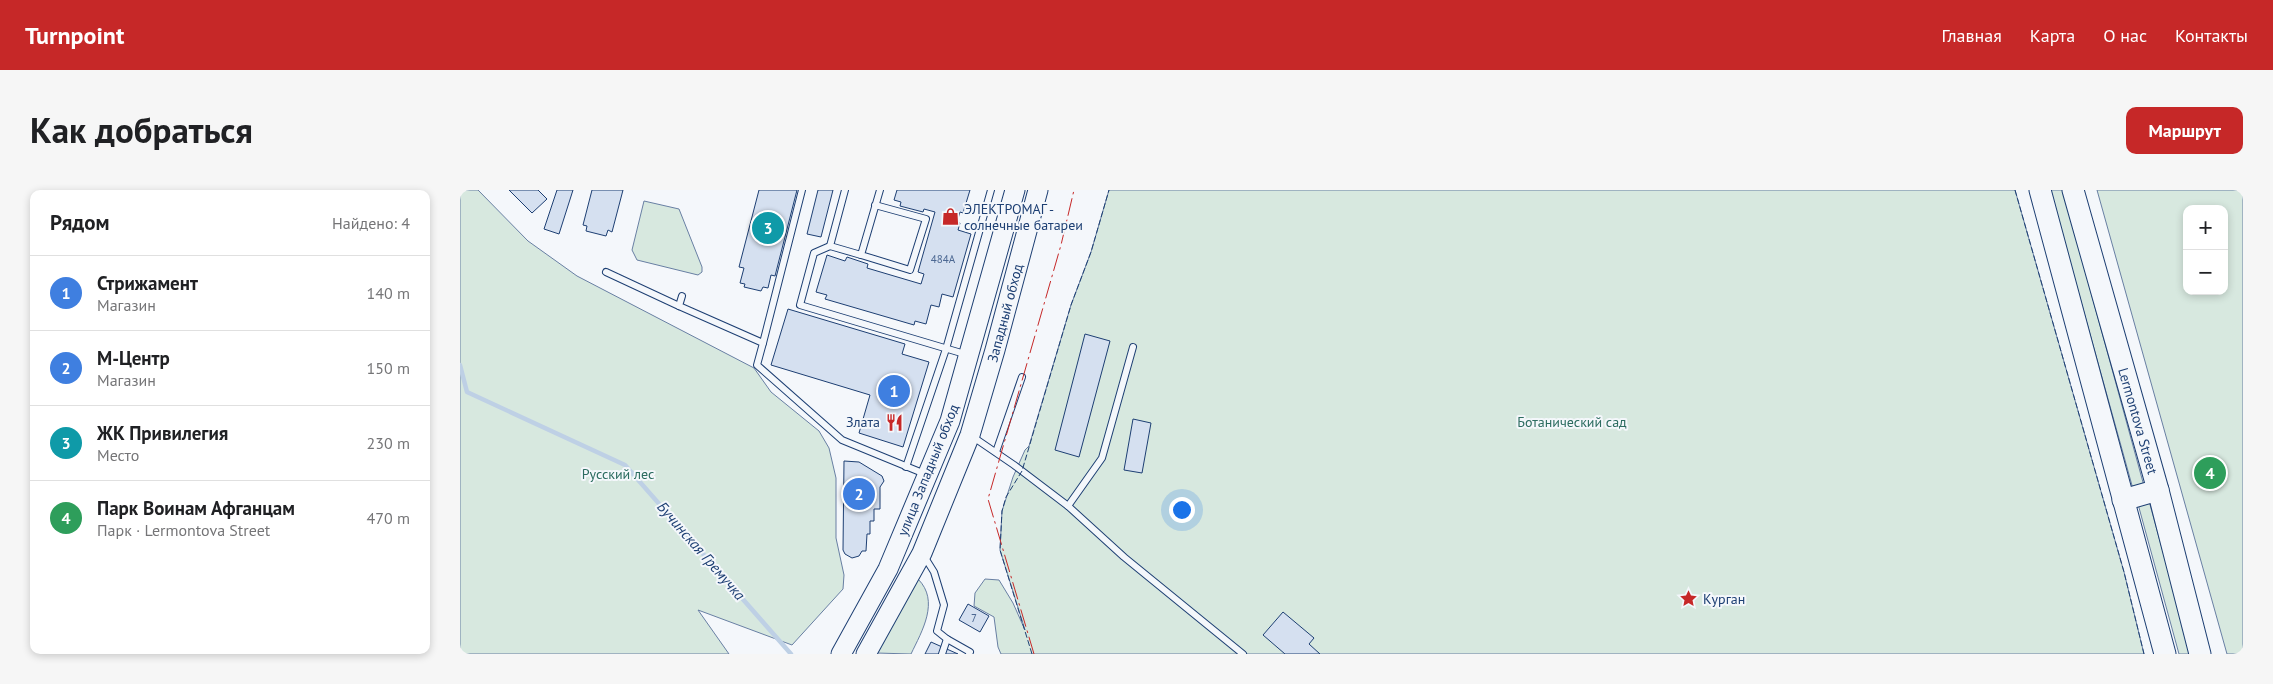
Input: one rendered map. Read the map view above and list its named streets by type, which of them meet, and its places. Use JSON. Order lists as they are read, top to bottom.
{
  "streets": {
    "main road": ["Западный обход", "Lermontova Street", "улица Западный обход"]
  },
  "crossings": [
    ["Западный обход", "улица Западный обход"]
  ],
  "water": ["Бучинская Гремучка"],
  "parks": ["Ботанический сад", "Русский лес"],
  "places": {
    "shop": ["ЭЛЕКТРОМАГ - солнечные батареи"],
    "restaurant": ["Злата"],
    "place": ["Курган"]
  },
  "house_numbers": ["484А", "7"],
  "page": {
    "header": "Turnpoint",
    "nav": [
      "Главная",
      "Карта",
      "О нас",
      "Контакты"
    ],
    "title": "Как добраться",
    "buttons": "Маршрут",
    "heading": ["Рядом", "Найдено: 4"],
    "map_buttons": ["+", "−"],
    "pins": [
      "3",
      "1",
      "4",
      "2"
    ],
    "list": [
      {
        "mark": "1",
        "name": "Стрижамент",
        "note": "Магазин",
        "value": "140 m"
      },
      {
        "mark": "2",
        "name": "М-Центр",
        "note": "Магазин",
        "value": "150 m"
      },
      {
        "mark": "3",
        "name": "ЖК Привилегия",
        "note": "Место",
        "value": "230 m"
      },
      {
        "mark": "4",
        "name": "Парк Воинам Афганцам",
        "note": "Парк · Lermontova Street",
        "value": "470 m"
      }
    ]
  }
}
